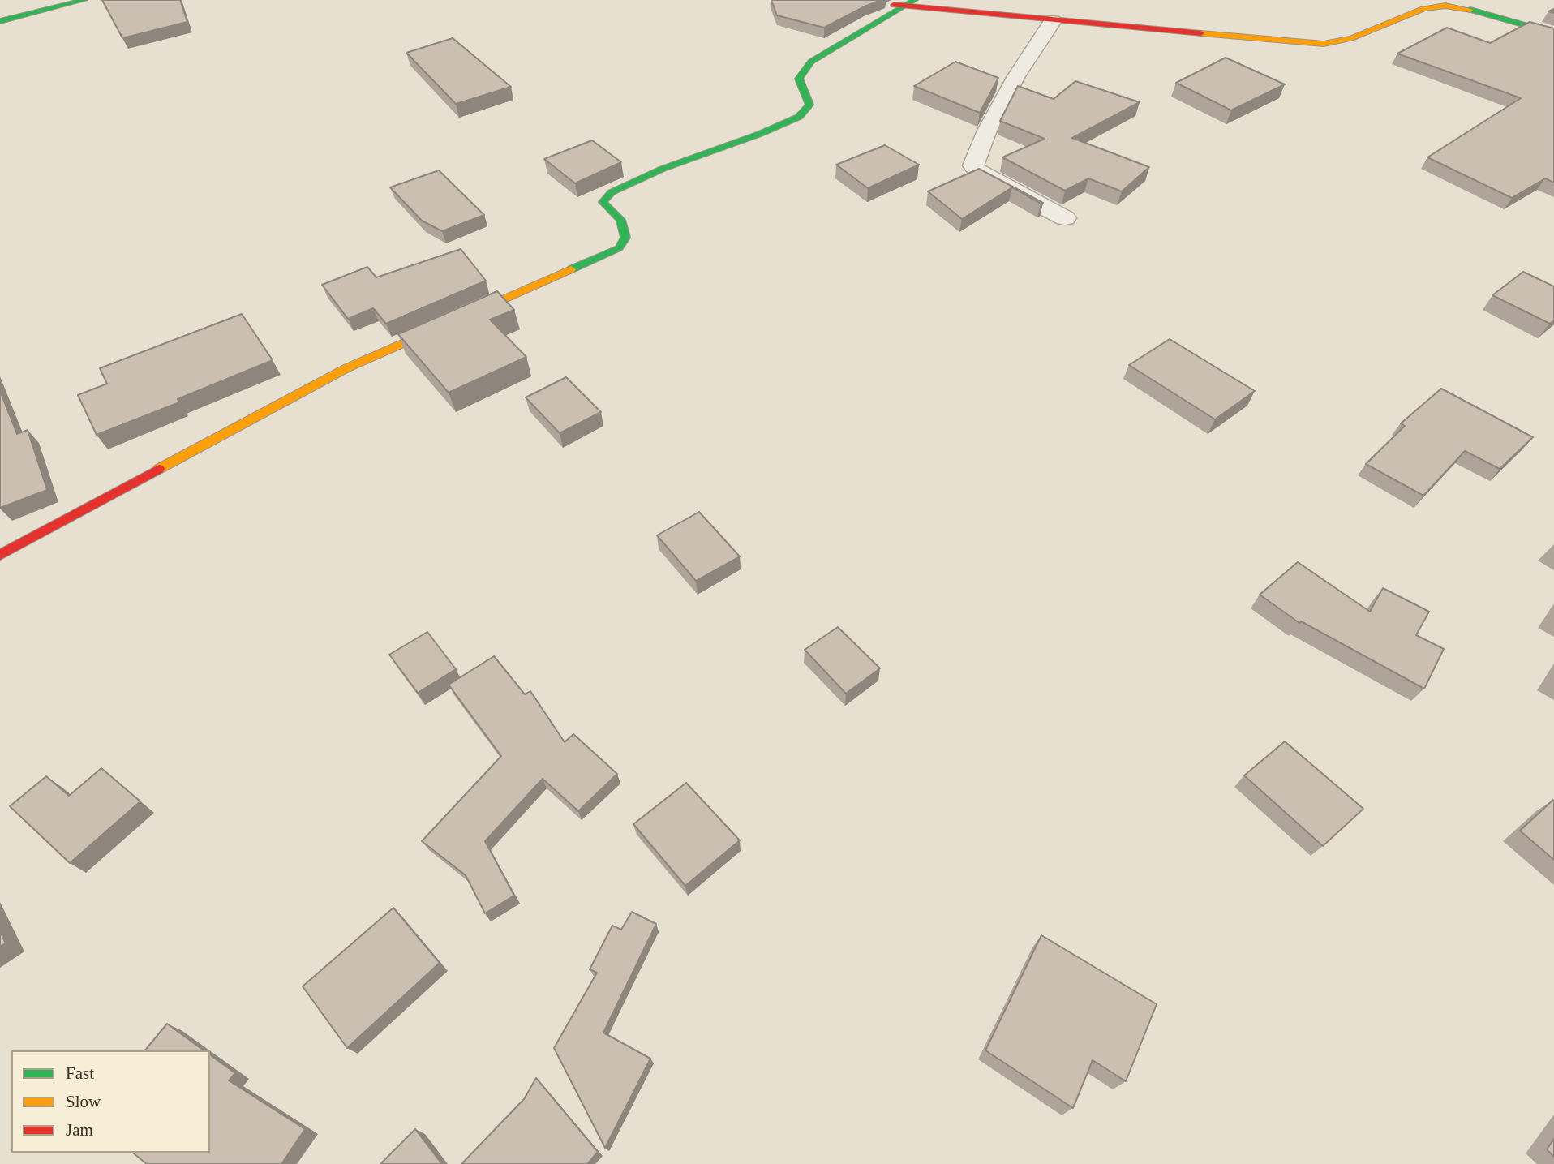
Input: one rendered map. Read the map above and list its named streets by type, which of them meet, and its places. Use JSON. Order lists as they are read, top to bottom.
{
  "legend": ["Fast", "Slow", "Jam"]
}
